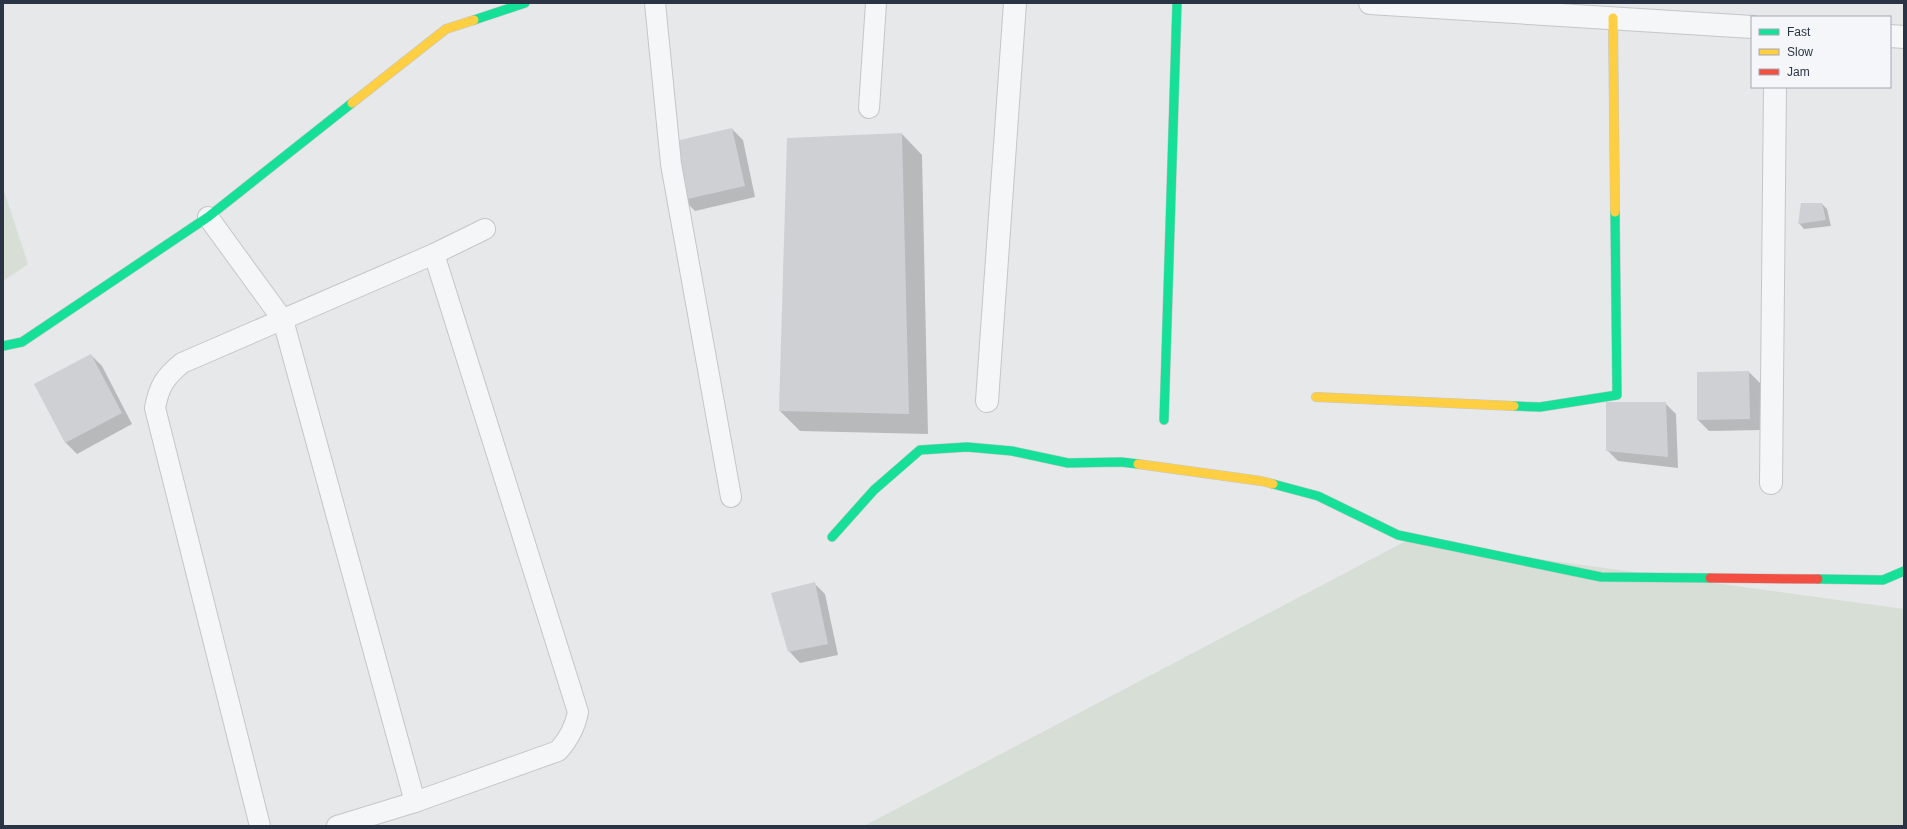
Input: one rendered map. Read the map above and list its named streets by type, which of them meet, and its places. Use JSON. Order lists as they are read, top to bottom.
{
  "legend": ["Fast", "Slow", "Jam"]
}
